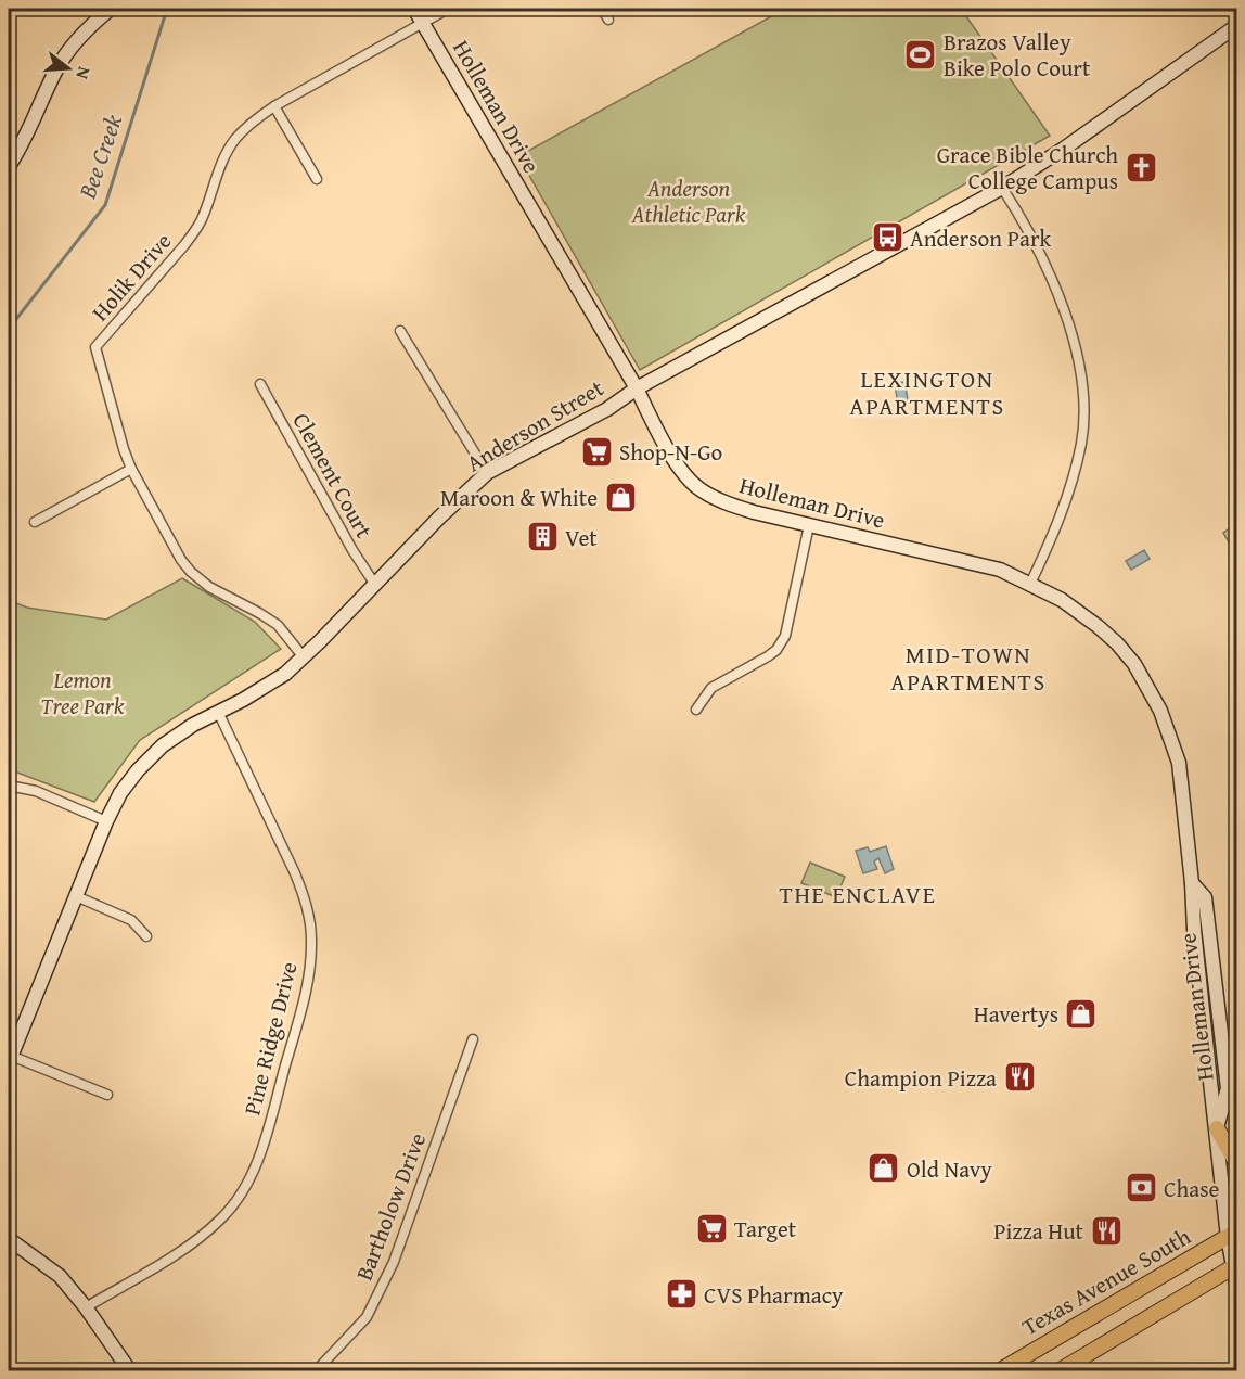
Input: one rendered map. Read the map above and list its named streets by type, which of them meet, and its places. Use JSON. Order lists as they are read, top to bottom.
{
  "streets": {
    "main road": ["Texas Avenue South"],
    "street": [
      "Holleman Drive",
      "Holik Drive",
      "Anderson Street",
      "Clement Court",
      "Pine Ridge Drive",
      "Bartholow Drive"
    ]
  },
  "crossings": [
    ["Holleman Drive", "Holik Drive"],
    ["Holleman Drive", "Anderson Street"],
    ["Holleman Drive", "Texas Avenue South"],
    ["Holik Drive", "Anderson Street"],
    ["Anderson Street", "Clement Court"],
    ["Anderson Street", "Pine Ridge Drive"]
  ],
  "districts": ["LEXINGTON APARTMENTS", "MID-TOWN APARTMENTS", "THE ENCLAVE"],
  "water": ["Bee Creek"],
  "parks": ["Anderson Athletic Park", "Lemon Tree Park"],
  "places": {
    "sports": ["Brazos Valley Bike Polo Court"],
    "church": ["Grace Bible Church College Campus"],
    "bus stop": ["Anderson Park"],
    "supermarket": ["Shop-N-Go", "Target"],
    "shop": ["Maroon & White", "Havertys", "Old Navy"],
    "building": ["Vet"],
    "restaurant": ["Champion Pizza", "Pizza Hut"],
    "bank": ["Chase"],
    "pharmacy": ["CVS Pharmacy"]
  },
  "north": "right"
}
